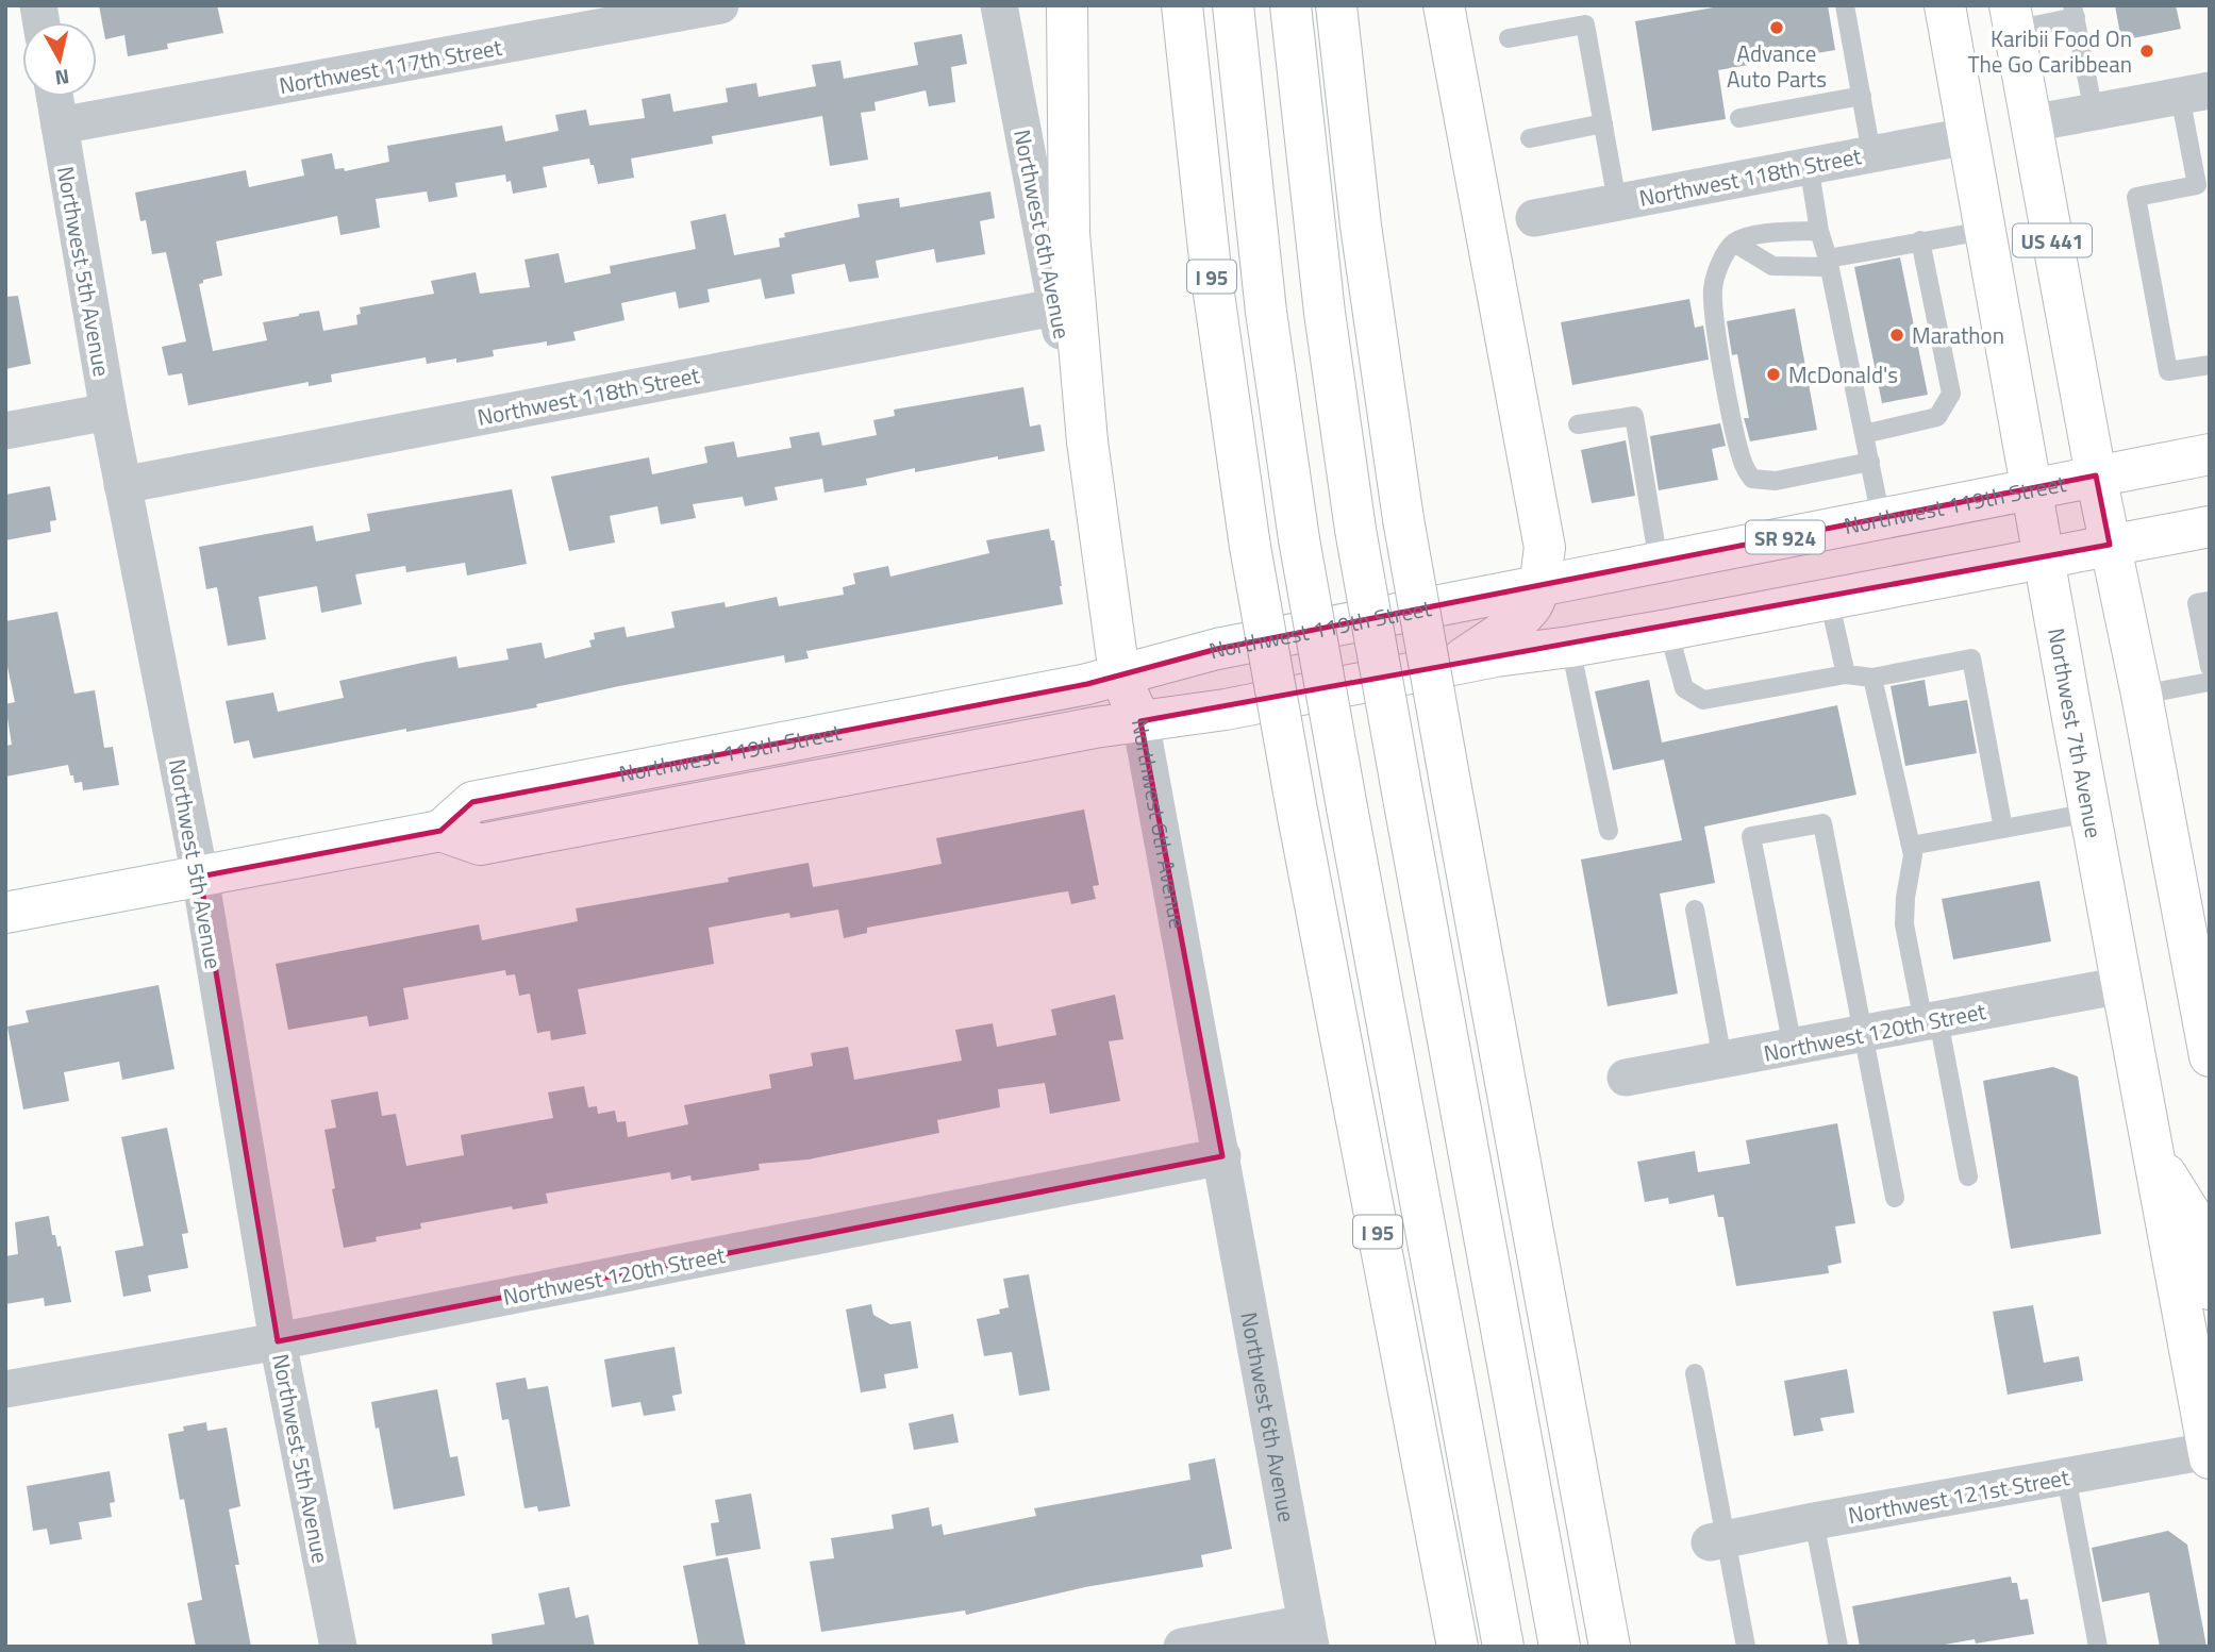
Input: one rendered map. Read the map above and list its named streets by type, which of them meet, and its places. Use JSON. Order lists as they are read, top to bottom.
{
  "streets": {
    "main road": [
      "Northwest 6th Avenue",
      "US 441",
      "I 95",
      "Northwest 119th Street",
      "SR 924",
      "Northwest 7th Avenue"
    ],
    "street": [
      "Northwest 117th Street",
      "Northwest 118th Street",
      "Northwest 5th Avenue",
      "Northwest 120th Street",
      "Northwest 121st Street"
    ]
  },
  "crossings": [
    ["Northwest 117th Street", "Northwest 5th Avenue"],
    ["Northwest 118th Street", "Northwest 6th Avenue"],
    ["Northwest 118th Street", "Northwest 5th Avenue"],
    ["Northwest 118th Street", "Northwest 7th Avenue"],
    ["Northwest 6th Avenue", "Northwest 119th Street"],
    ["Northwest 6th Avenue", "Northwest 120th Street"],
    ["US 441", "Northwest 119th Street"],
    ["Northwest 5th Avenue", "Northwest 119th Street"],
    ["Northwest 5th Avenue", "Northwest 120th Street"],
    ["Northwest 119th Street", "Northwest 7th Avenue"],
    ["Northwest 7th Avenue", "Northwest 120th Street"],
    ["Northwest 7th Avenue", "Northwest 121st Street"]
  ],
  "places": [
    "Advance Auto Parts",
    "Karibii Food On The Go Caribbean",
    "Marathon",
    "McDonald's"
  ],
  "north": "bottom"
}
